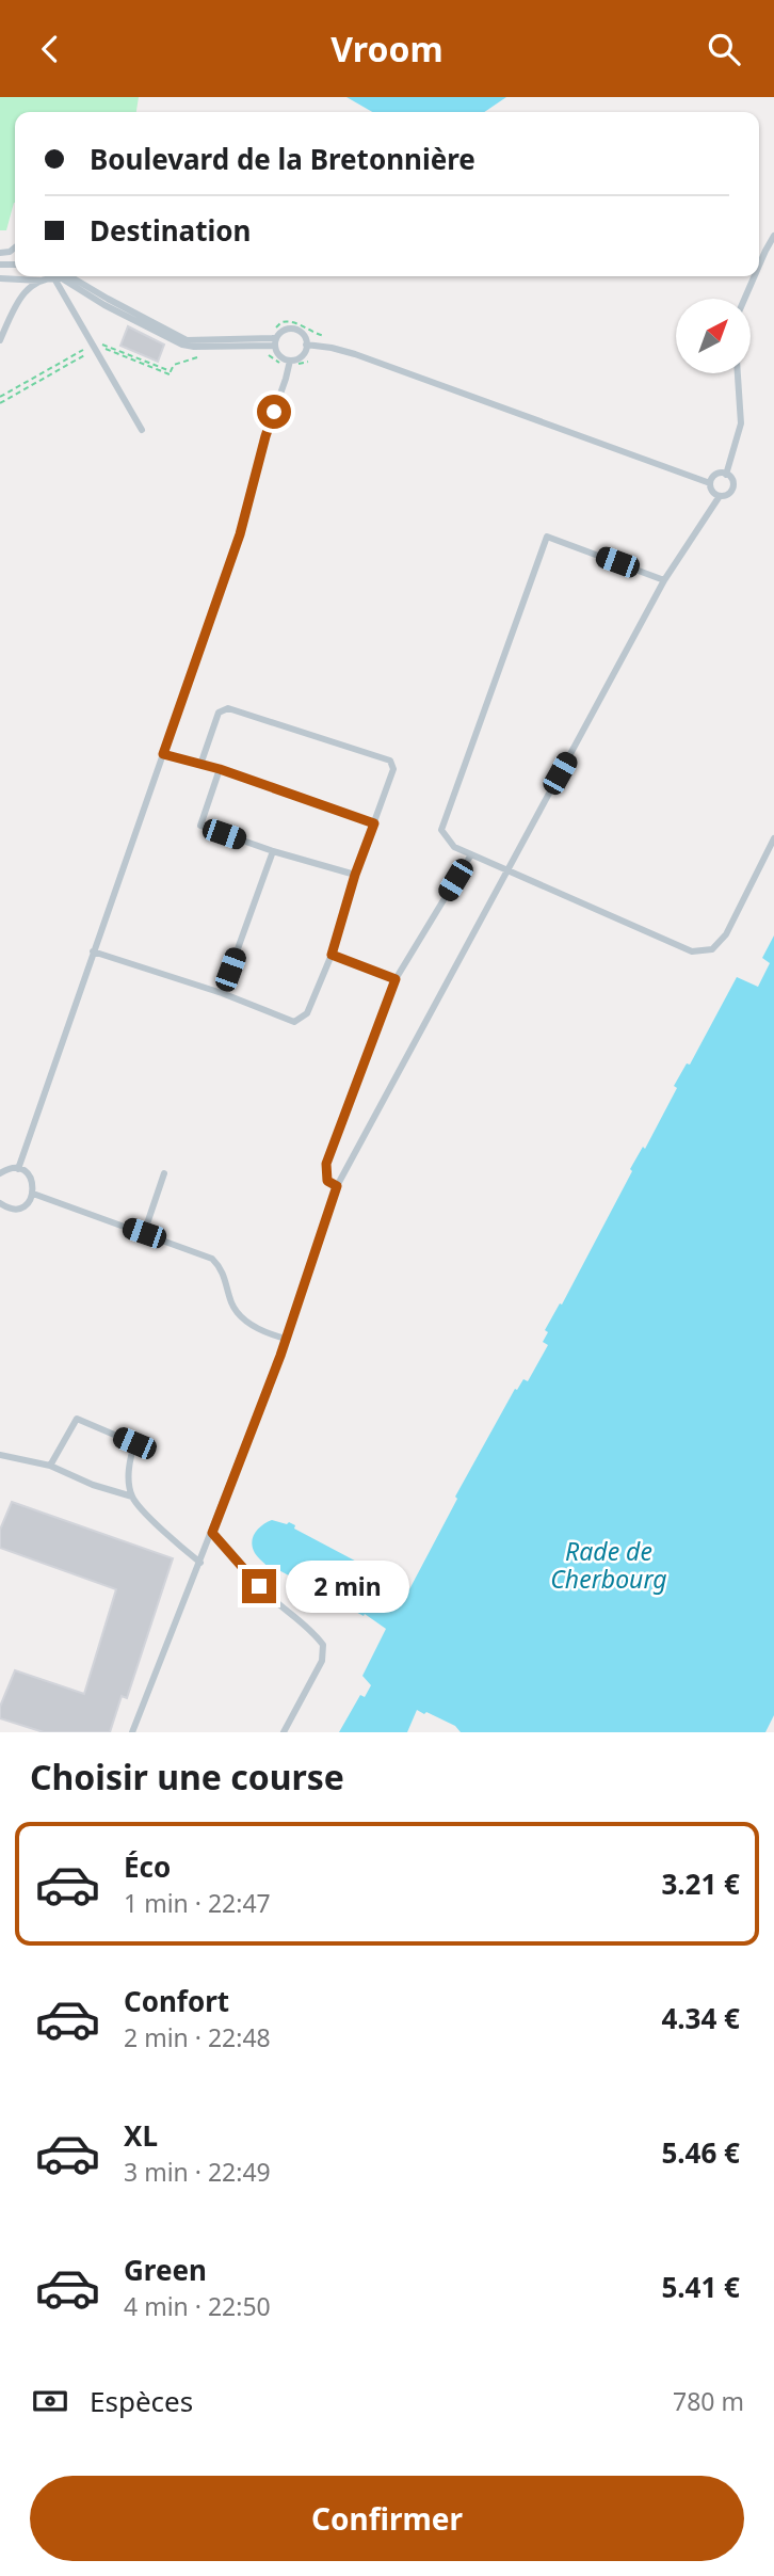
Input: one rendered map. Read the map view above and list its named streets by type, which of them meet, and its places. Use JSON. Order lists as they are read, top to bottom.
{
  "water": ["Rade de Cherbourg"],
  "north": "top right",
  "page": {
    "header": "Vroom",
    "banner": ["Boulevard de la Bretonnière", "Destination"],
    "bubble": "2 min",
    "heading": "Choisir une course",
    "list": [
      {
        "name": "Éco",
        "note": "1 min · 22:47",
        "value": "3.21 €"
      },
      {
        "name": "Confort",
        "note": "2 min · 22:48",
        "value": "4.34 €"
      },
      {
        "name": "XL",
        "note": "3 min · 22:49",
        "value": "5.46 €"
      },
      {
        "name": "Green",
        "note": "4 min · 22:50",
        "value": "5.41 €"
      }
    ],
    "pay": ["Espèces", "780 m"],
    "buttons": "Confirmer"
  }
}
